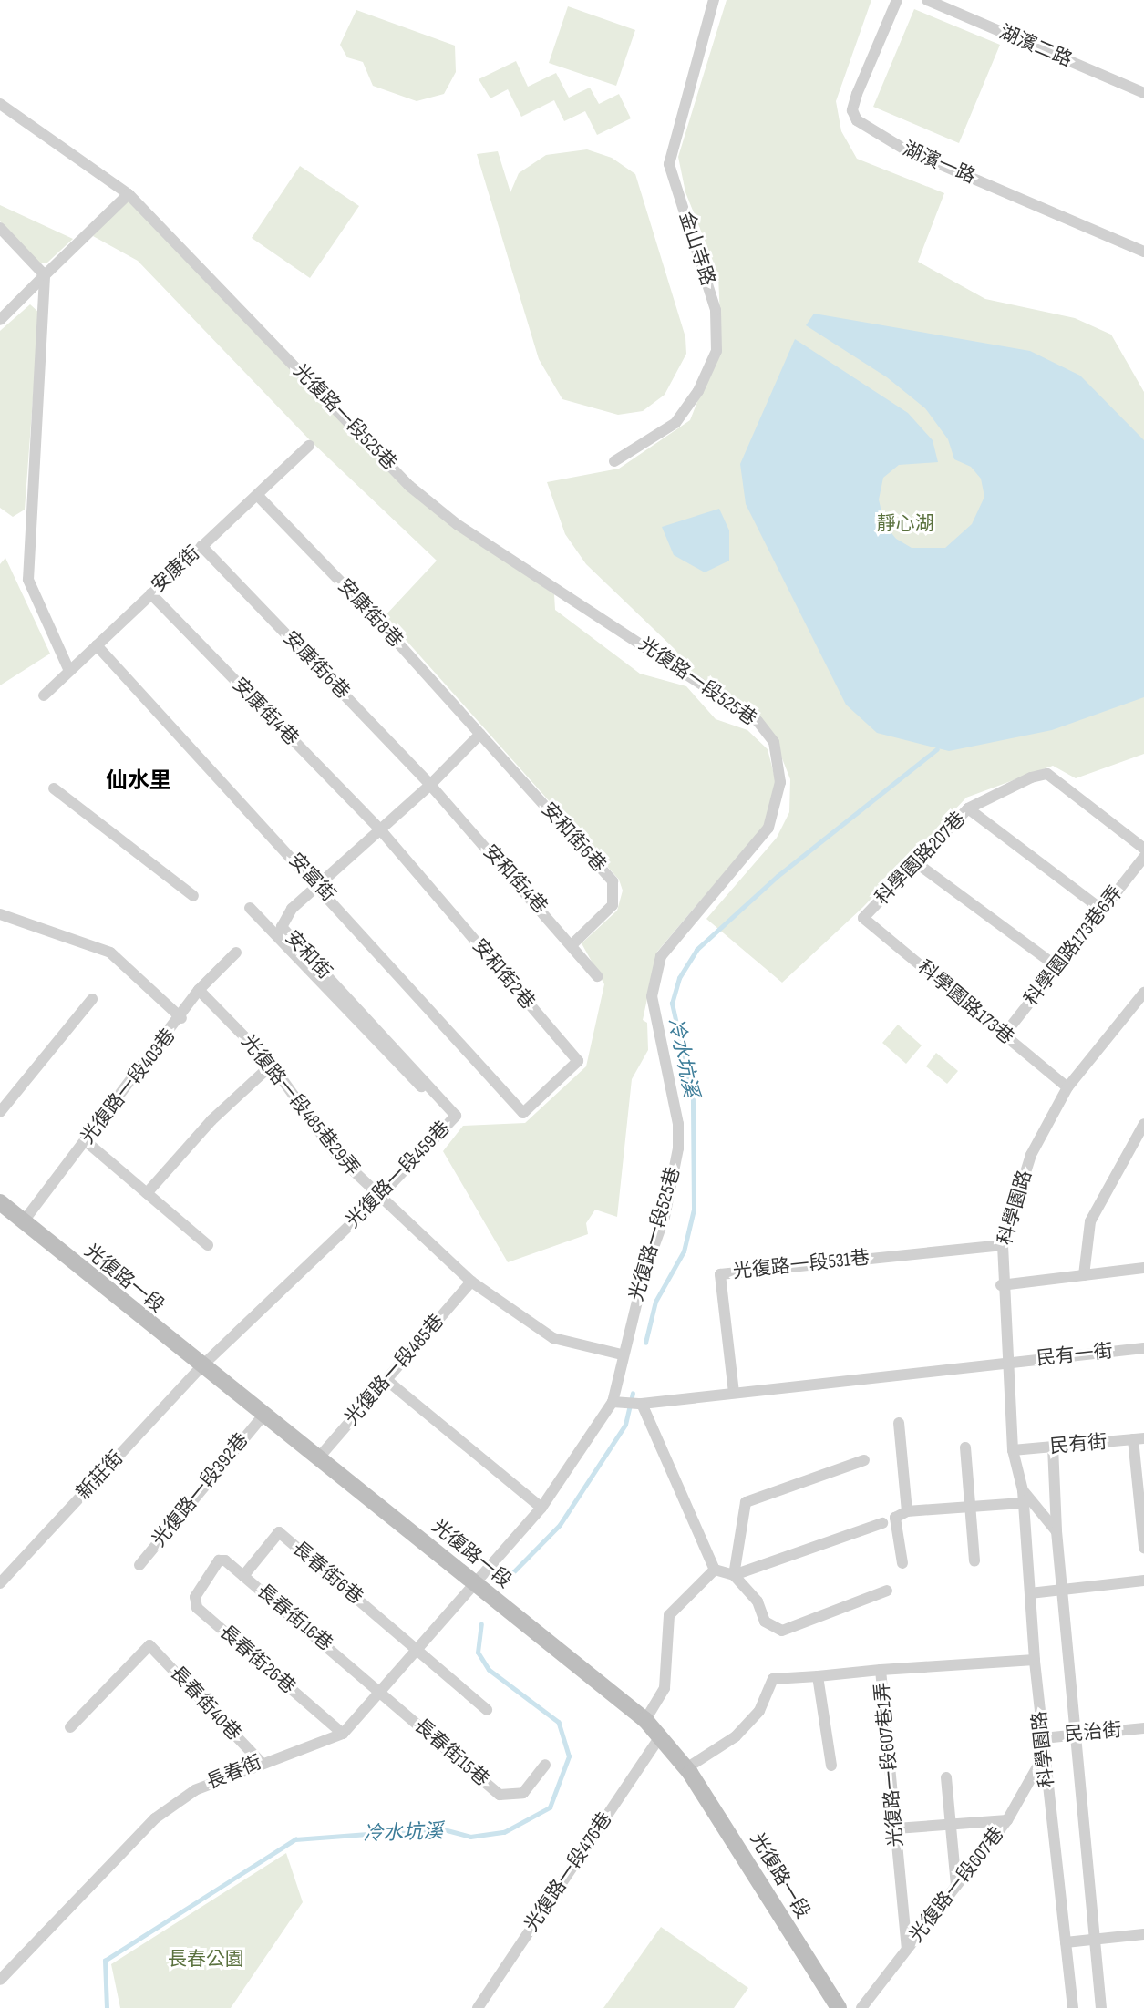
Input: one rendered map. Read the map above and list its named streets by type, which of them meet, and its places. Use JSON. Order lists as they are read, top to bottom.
{
  "streets": {
    "main road": ["光復路一段"],
    "street": [
      "湖濱二路",
      "湖濱一路",
      "金山寺路",
      "光復路一段525巷",
      "安康街",
      "安康街8巷",
      "安康街6巷",
      "安康街4巷",
      "安和街6巷",
      "科學園路207巷",
      "安富街",
      "安和街4巷",
      "科學園路173巷6弄",
      "安和街",
      "安和街2巷",
      "科學園路173巷",
      "光復路一段403巷",
      "光復路一段485巷29弄",
      "光復路一段459巷",
      "科學園路",
      "光復路一段531巷",
      "民有一街",
      "光復路一段485巷",
      "民有街",
      "新莊街",
      "光復路一段392巷",
      "長春街6巷",
      "長春街16巷",
      "長春街26巷",
      "長春街40巷",
      "民治街",
      "長春街15巷",
      "光復路一段607巷1弄",
      "長春街",
      "光復路一段476巷",
      "光復路一段607巷"
    ]
  },
  "crossings": [
    ["光復路一段525巷", "光復路一段485巷29弄"],
    ["光復路一段525巷", "光復路一段"],
    ["光復路一段525巷", "長春街"],
    ["安康街", "安康街8巷"],
    ["安康街", "安康街6巷"],
    ["安康街", "安康街4巷"],
    ["安康街", "安富街"],
    ["安康街8巷", "安和街6巷"],
    ["安康街8巷", "安和街"],
    ["安康街6巷", "安和街4巷"],
    ["安康街6巷", "安和街"],
    ["安康街4巷", "安和街"],
    ["安康街4巷", "安和街2巷"],
    ["安和街6巷", "安和街4巷"],
    ["安和街6巷", "安和街"],
    ["科學園路207巷", "科學園路173巷"],
    ["安富街", "安和街"],
    ["安富街", "安和街2巷"],
    ["安和街4巷", "安和街"],
    ["科學園路173巷6弄", "科學園路173巷"],
    ["安和街", "安和街2巷"],
    ["安和街", "光復路一段459巷"],
    ["科學園路173巷", "科學園路"],
    ["光復路一段403巷", "光復路一段485巷29弄"],
    ["光復路一段403巷", "光復路一段"],
    ["光復路一段485巷29弄", "光復路一段459巷"],
    ["光復路一段485巷29弄", "光復路一段485巷"],
    ["光復路一段459巷", "光復路一段"],
    ["光復路一段459巷", "新莊街"],
    ["科學園路", "光復路一段531巷"],
    ["科學園路", "民有一街"],
    ["科學園路", "民有街"],
    ["科學園路", "民治街"],
    ["科學園路", "光復路一段607巷"],
    ["光復路一段", "光復路一段485巷"],
    ["光復路一段", "新莊街"],
    ["光復路一段", "光復路一段392巷"],
    ["光復路一段", "光復路一段607巷1弄"],
    ["光復路一段", "長春街"],
    ["光復路一段", "光復路一段476巷"],
    ["長春街6巷", "長春街16巷"],
    ["長春街6巷", "長春街"],
    ["長春街16巷", "長春街26巷"],
    ["長春街16巷", "長春街15巷"],
    ["長春街16巷", "長春街"],
    ["長春街26巷", "長春街"],
    ["長春街40巷", "長春街"],
    ["長春街15巷", "長春街"],
    ["光復路一段607巷1弄", "光復路一段607巷"]
  ],
  "districts": ["仙水里"],
  "water": ["冷水坑溪"],
  "parks": ["靜心湖", "長春公園"]
}
